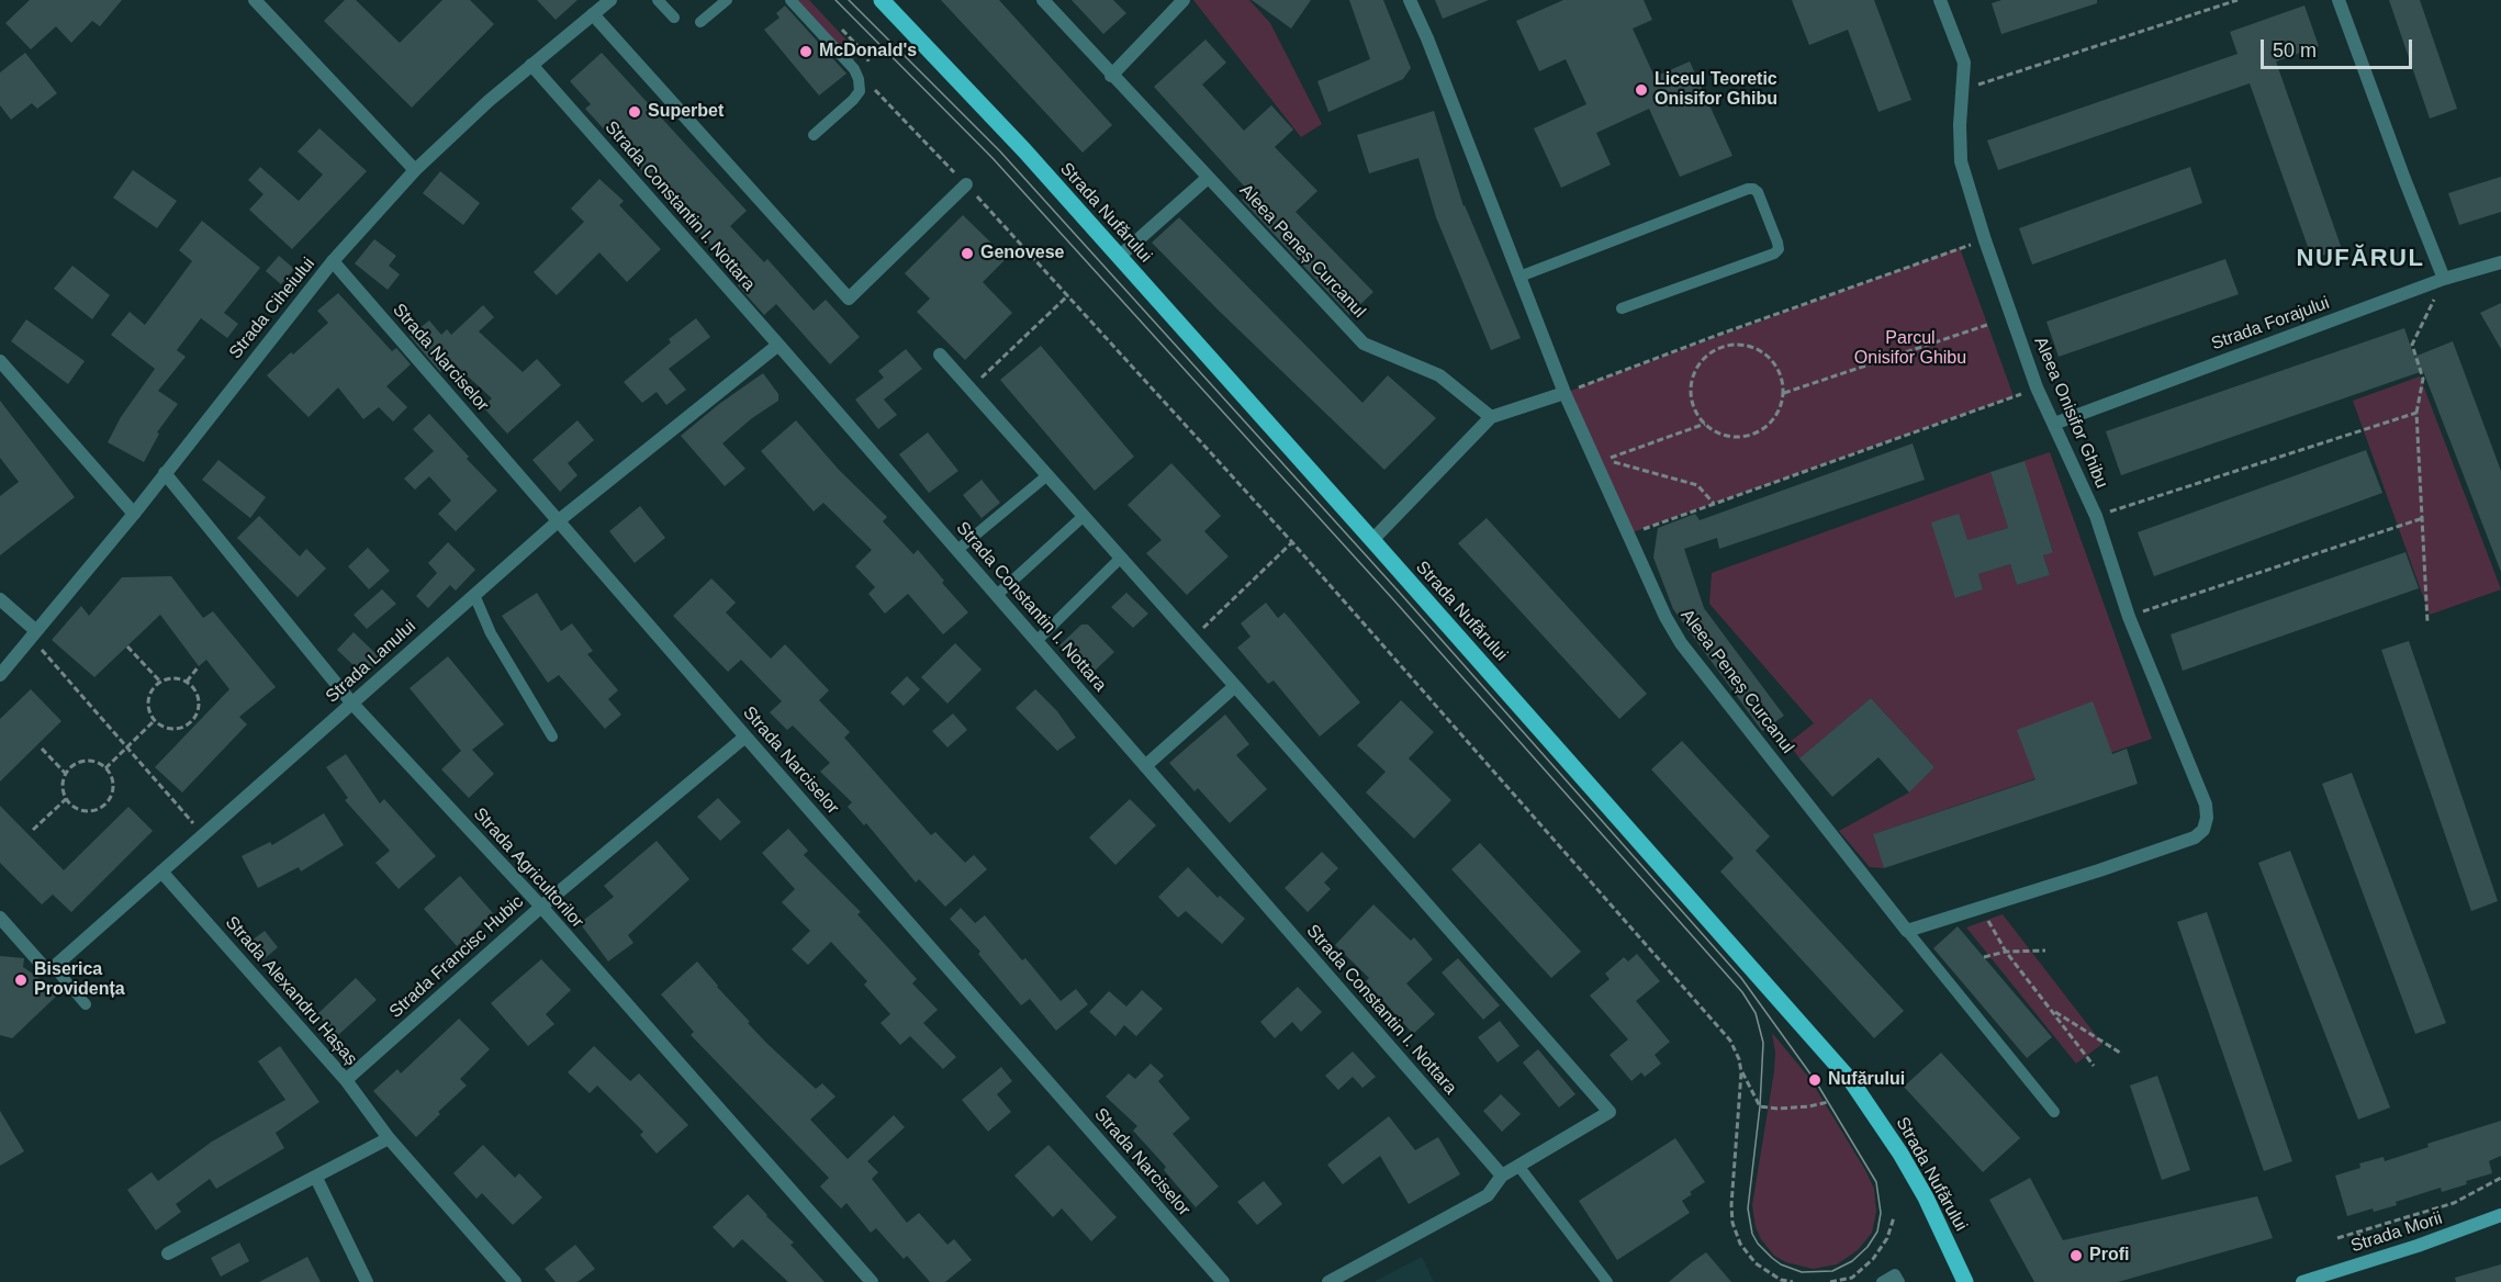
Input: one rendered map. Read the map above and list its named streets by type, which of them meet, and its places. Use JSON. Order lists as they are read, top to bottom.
{
  "streets": {
    "main road": ["Strada Nufărului", "Strada Morii"],
    "street": [
      "Strada Constantin I. Nottara",
      "Aleea Peneș Curcanul",
      "Strada Ciheiului",
      "Strada Forajului",
      "Strada Narciselor",
      "Aleea Onisifor Ghibu",
      "Strada Lanului",
      "Strada Agricultorilor",
      "Strada Francisc Hubic",
      "Strada Alexandru Hașaș"
    ]
  },
  "crossings": [
    ["Strada Constantin I. Nottara", "Strada Ciheiului"],
    ["Strada Constantin I. Nottara", "Strada Lanului"],
    ["Strada Ciheiului", "Strada Narciselor"],
    ["Strada Ciheiului", "Strada Agricultorilor"],
    ["Strada Forajului", "Aleea Onisifor Ghibu"],
    ["Strada Narciselor", "Strada Lanului"],
    ["Strada Narciselor", "Strada Francisc Hubic"],
    ["Strada Lanului", "Strada Agricultorilor"],
    ["Strada Lanului", "Strada Alexandru Hașaș"],
    ["Strada Agricultorilor", "Strada Francisc Hubic"],
    ["Strada Francisc Hubic", "Strada Alexandru Hașaș"]
  ],
  "districts": ["NUFĂRUL"],
  "parks": ["Parcul Onisifor Ghibu"],
  "places": [
    "McDonald's",
    "Liceul Teoretic Onisifor Ghibu",
    "Superbet",
    "Genovese",
    "Biserica Providența",
    "Nufărului",
    "Profi"
  ],
  "scale_bar": "50 m"
}
